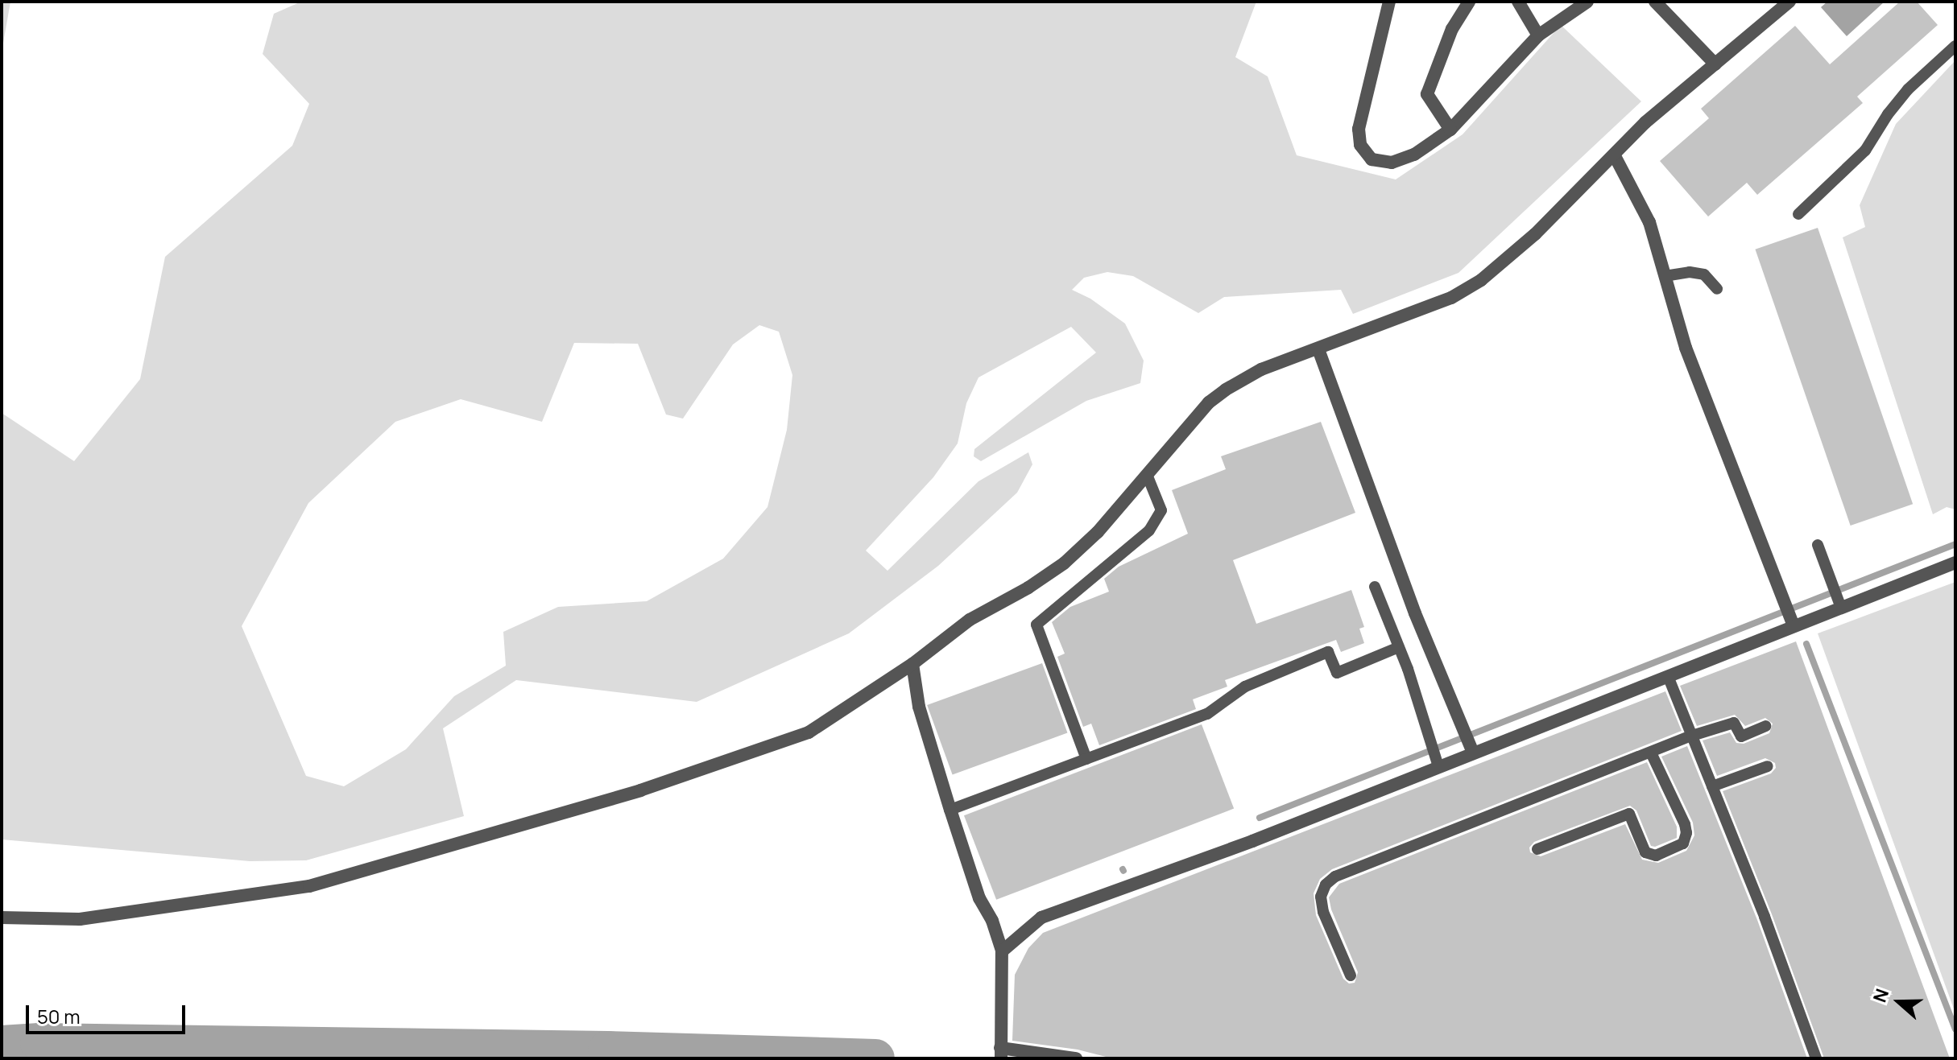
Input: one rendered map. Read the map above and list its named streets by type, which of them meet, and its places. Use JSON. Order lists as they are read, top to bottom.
{
  "scale_bar": "50 m",
  "north": "left"
}
